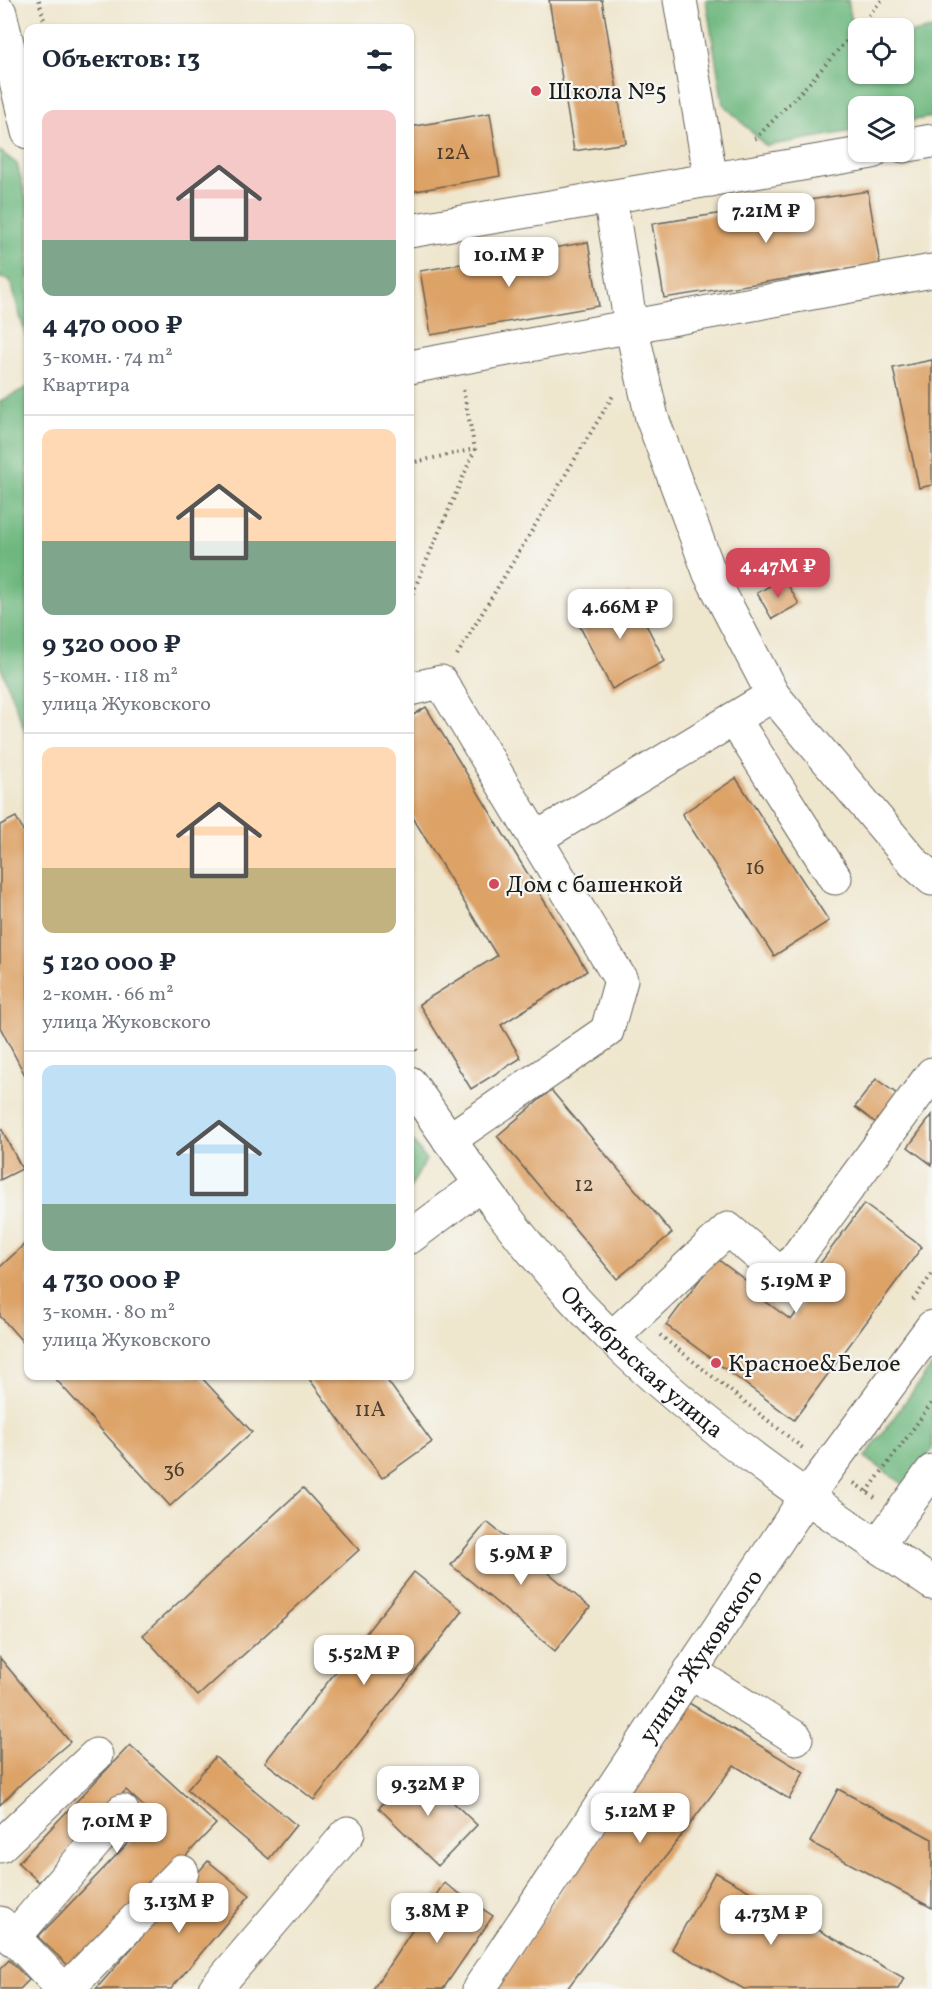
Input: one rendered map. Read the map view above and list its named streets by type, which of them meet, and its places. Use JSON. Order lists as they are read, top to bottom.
{
  "streets": {
    "street": ["Октябрьская улица", "улица Жуковского"]
  },
  "crossings": [
    ["Октябрьская улица", "улица Жуковского"]
  ],
  "places": ["Школа №5", "Дом с башенкой", "Красное&Белое"],
  "house_numbers": [
    "12А",
    "16",
    "12",
    "11А",
    "36"
  ],
  "page": {
    "heading": "Объектов: 13",
    "list": [
      {
        "name": "4 470 000 ₽",
        "note": "3-комн. · 74 m² · Квартира"
      },
      {
        "name": "9 320 000 ₽",
        "note": "5-комн. · 118 m² · улица Жуковского"
      },
      {
        "name": "5 120 000 ₽",
        "note": "2-комн. · 66 m² · улица Жуковского"
      },
      {
        "name": "4 730 000 ₽",
        "note": "3-комн. · 80 m² · улица Жуковского"
      }
    ],
    "price": [
      "7.21M ₽",
      "10.1M ₽",
      "4.47M ₽",
      "4.66M ₽",
      "5.19M ₽",
      "5.9M ₽",
      "5.52M ₽",
      "9.32M ₽",
      "5.12M ₽",
      "7.01M ₽",
      "3.13M ₽",
      "3.8M ₽",
      "4.73M ₽"
    ]
  }
}
